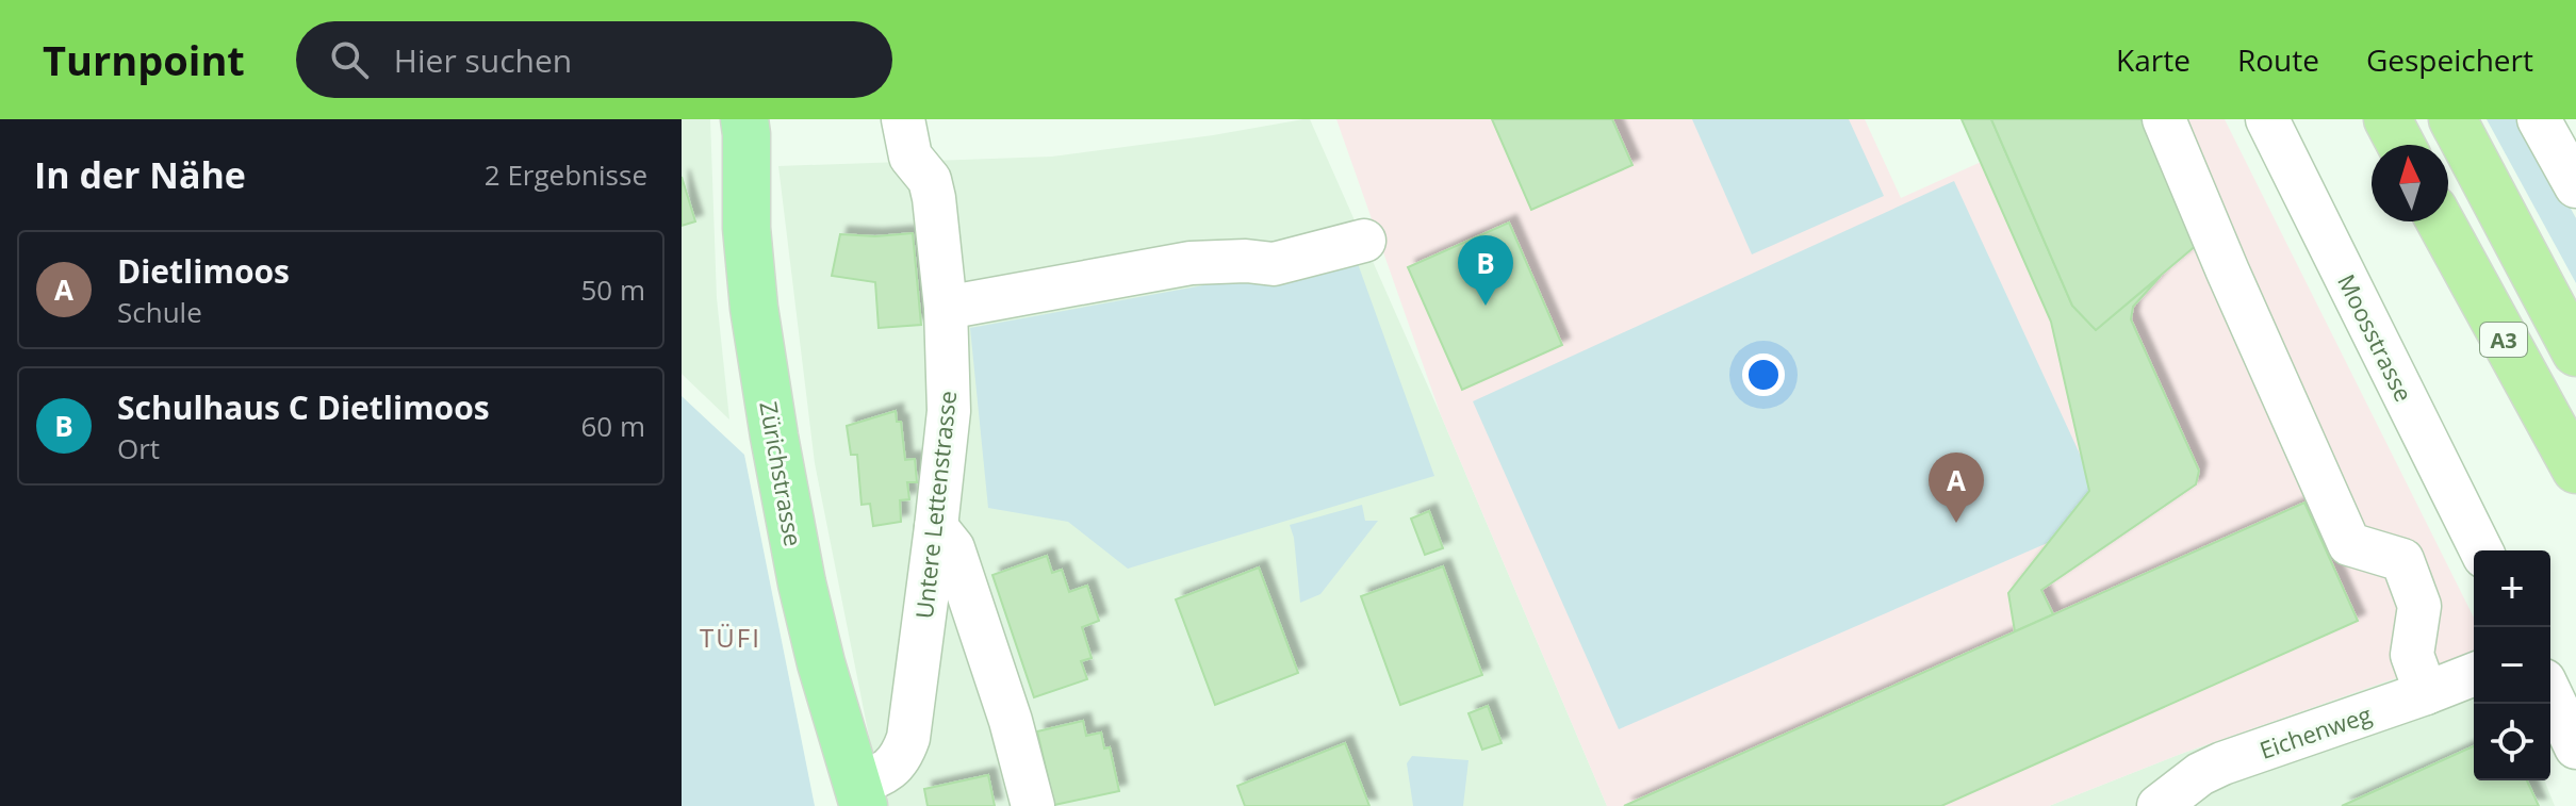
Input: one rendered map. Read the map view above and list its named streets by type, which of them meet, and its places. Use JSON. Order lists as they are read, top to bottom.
{
  "streets": {
    "highway": ["A3"],
    "main road": ["Zürichstrasse"],
    "street": ["Moosstrasse", "Untere Lettenstrasse", "Eichenweg"]
  },
  "crossings": [
    ["Zürichstrasse", "Untere Lettenstrasse"]
  ],
  "districts": ["TÜFI"],
  "north": "top",
  "page": {
    "header": "Turnpoint",
    "search": "Hier suchen",
    "nav": ["Karte", "Route", "Gespeichert"],
    "heading": ["In der Nähe", "2 Ergebnisse"],
    "list": [
      {
        "mark": "A",
        "name": "Dietlimoos",
        "note": "Schule",
        "value": "50 m"
      },
      {
        "mark": "B",
        "name": "Schulhaus C Dietlimoos",
        "note": "Ort",
        "value": "60 m"
      }
    ],
    "pins": ["B", "A"],
    "map_buttons": ["+", "−"]
  }
}
